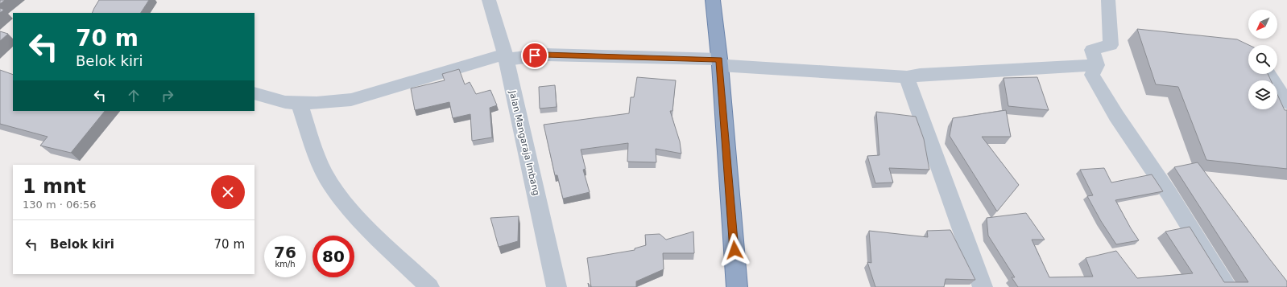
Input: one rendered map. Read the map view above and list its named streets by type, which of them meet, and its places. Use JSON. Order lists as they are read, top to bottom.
{
  "streets": {
    "street": ["Jalan Mangaraja Imbang"]
  },
  "north": "bottom left",
  "page": {
    "turn": ["70 m", "Belok kiri"],
    "heading": ["1 mnt", "130 m · 06:56"],
    "list": [
      {
        "name": "Belok kiri",
        "value": "70 m"
      }
    ],
    "speed": "76 km/h",
    "limit": "80"
  }
}
